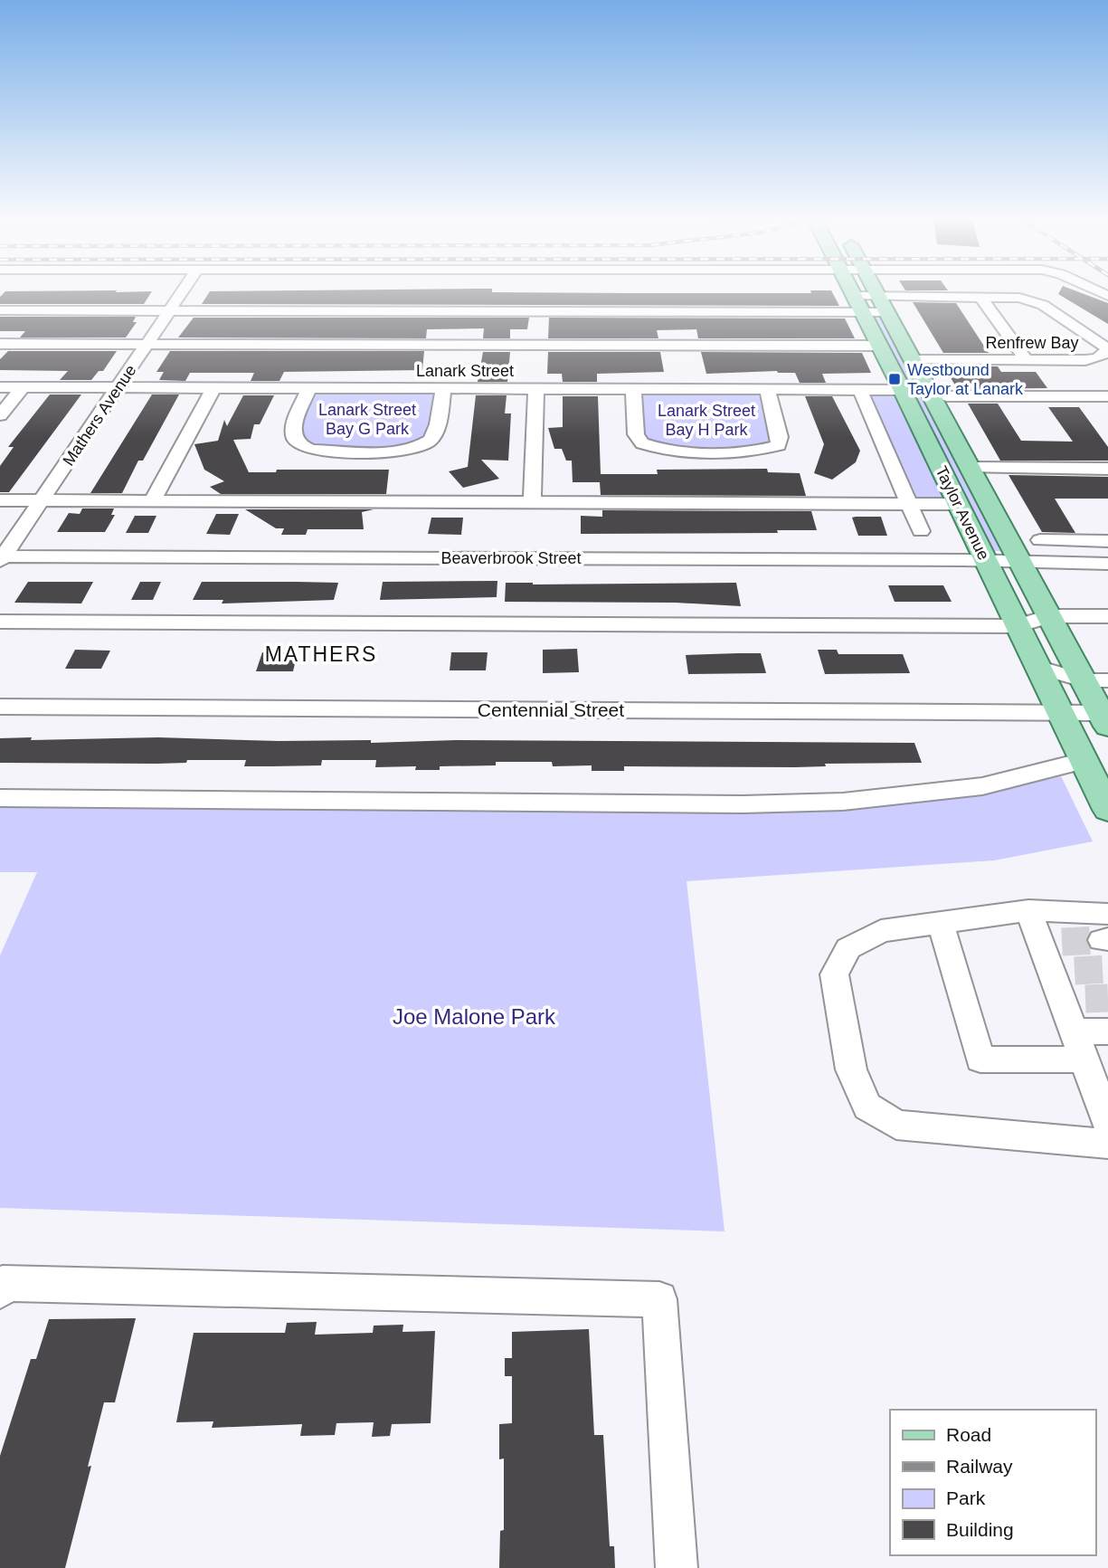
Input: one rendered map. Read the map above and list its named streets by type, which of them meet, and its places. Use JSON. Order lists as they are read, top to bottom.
{
  "streets": {
    "main road": ["Taylor Avenue"],
    "street": [
      "Renfrew Bay",
      "Lanark Street",
      "Mathers Avenue",
      "Beaverbrook Street",
      "Centennial Street"
    ]
  },
  "crossings": [
    ["Renfrew Bay", "Taylor Avenue"],
    ["Lanark Street", "Mathers Avenue"],
    ["Lanark Street", "Taylor Avenue"],
    ["Mathers Avenue", "Beaverbrook Street"],
    ["Taylor Avenue", "Beaverbrook Street"],
    ["Taylor Avenue", "Centennial Street"]
  ],
  "districts": ["MATHERS"],
  "parks": ["Lanark Street Bay G Park", "Lanark Street Bay H Park", "Joe Malone Park"],
  "places": {
    "transit": ["Westbound Taylor at Lanark"]
  },
  "legend": [
    "Road",
    "Railway",
    "Park",
    "Building"
  ]
}
